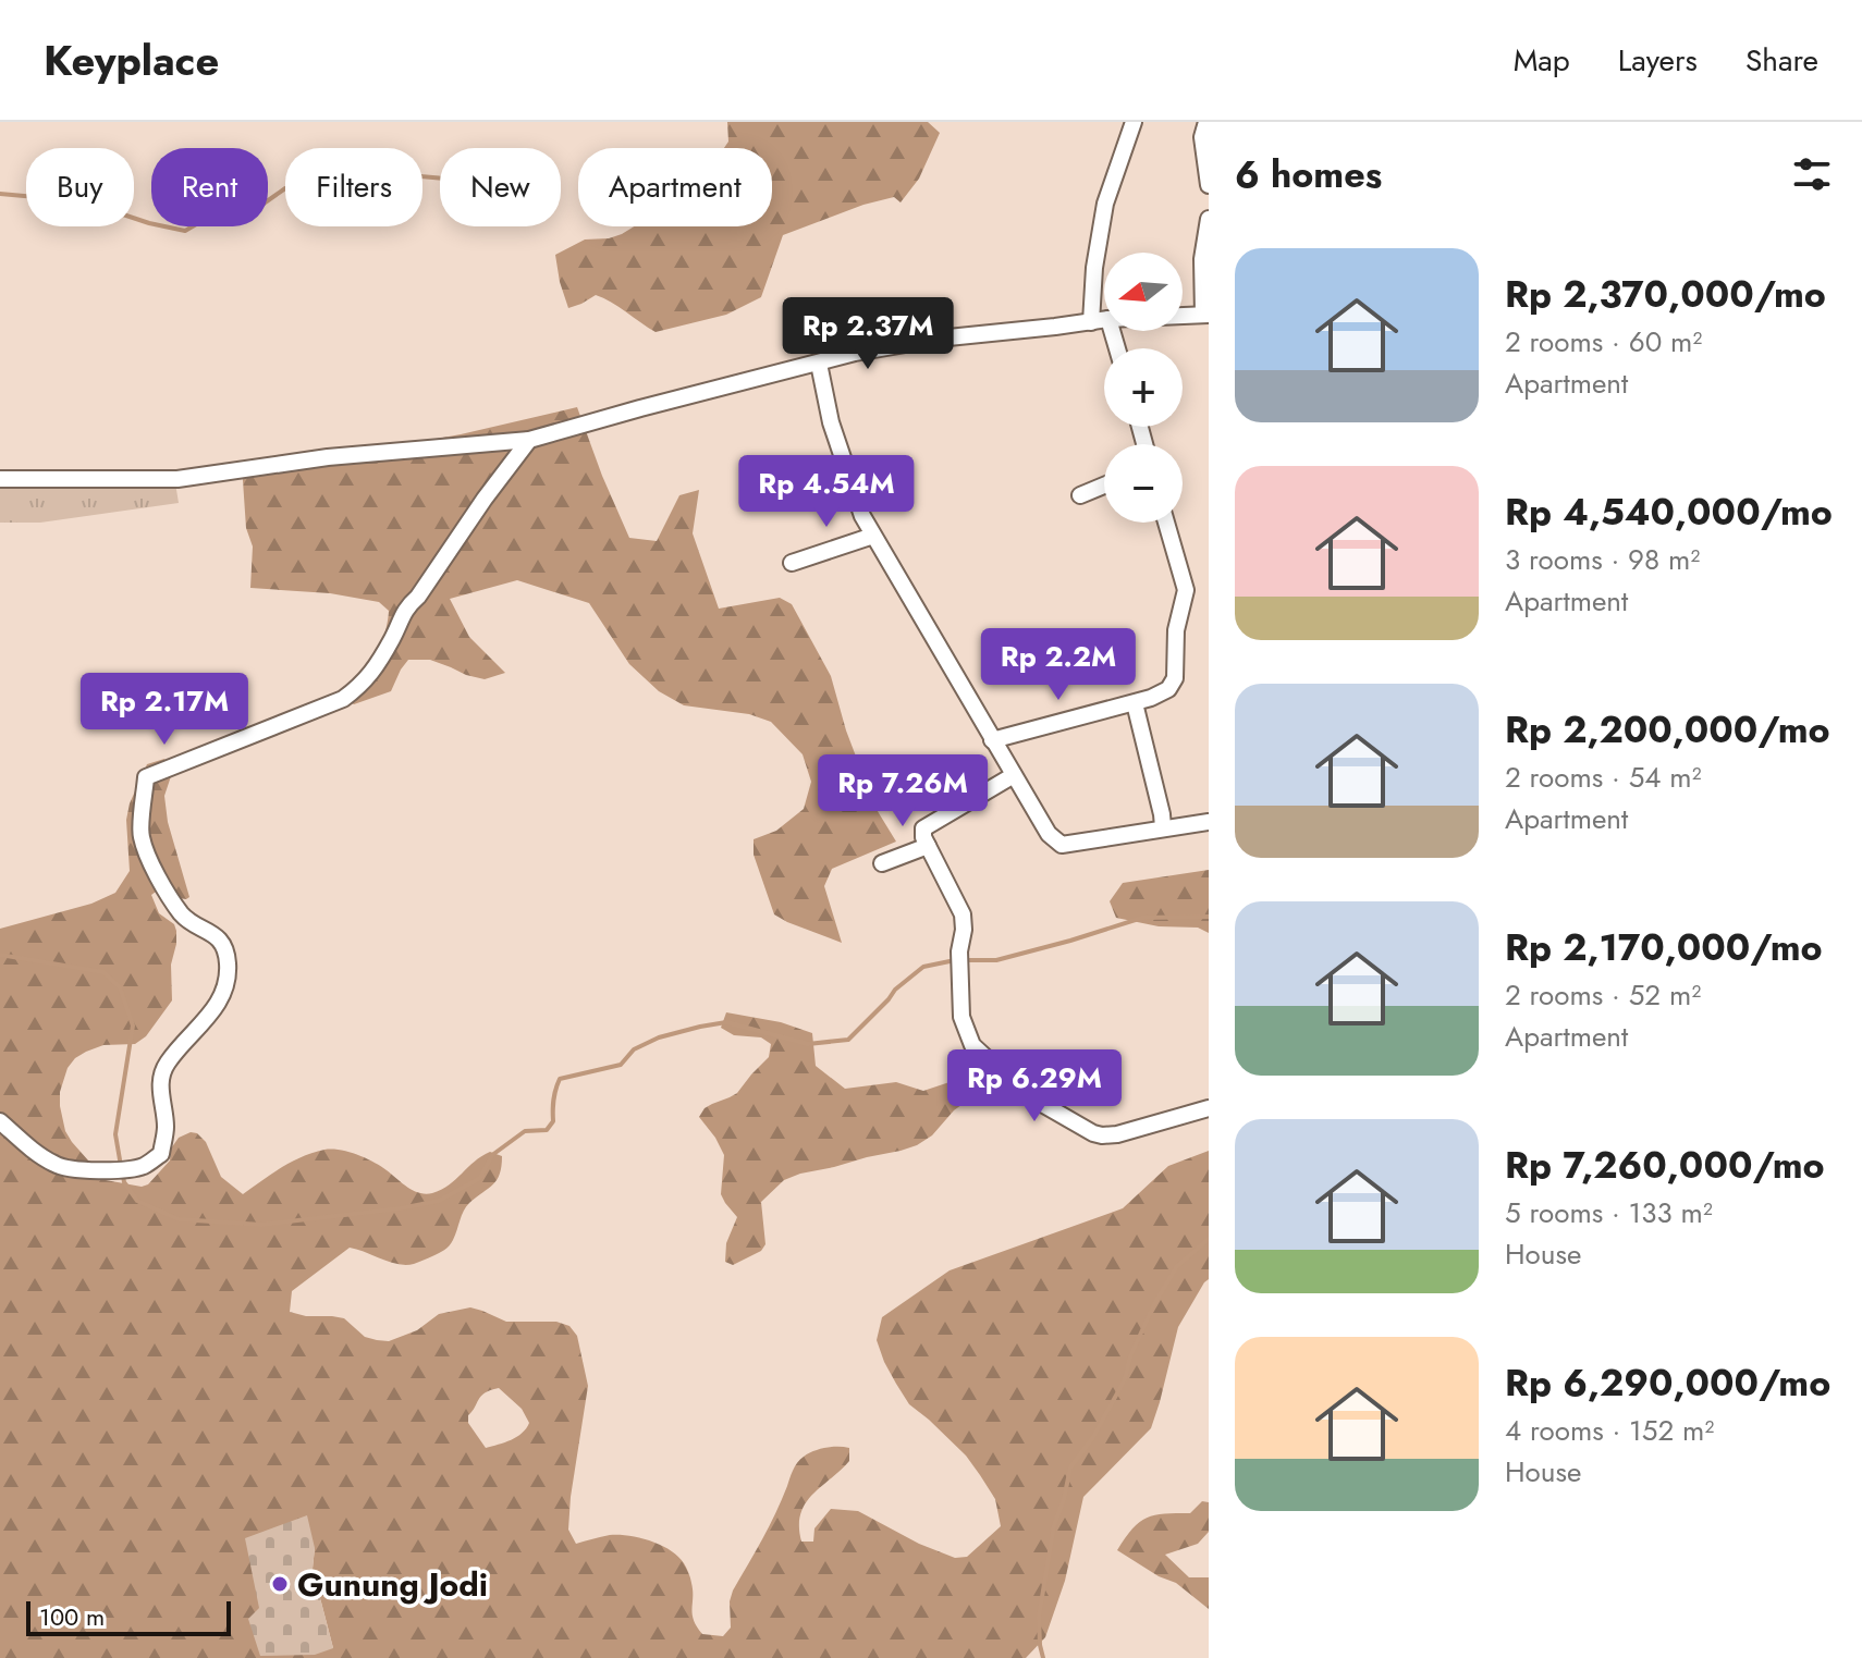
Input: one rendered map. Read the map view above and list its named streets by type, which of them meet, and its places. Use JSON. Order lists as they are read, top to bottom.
{
  "places": ["Gunung Jodi"],
  "scale_bar": "100 m",
  "north": "left",
  "page": {
    "header": "Keyplace",
    "nav": ["Map", "Layers", "Share"],
    "heading": "6 homes",
    "chip": [
      "Buy",
      "Rent",
      "Filters",
      "New",
      "Apartment"
    ],
    "list": [
      {
        "name": "Rp 2,370,000/mo",
        "note": "2 rooms · 60 m² · Apartment"
      },
      {
        "name": "Rp 4,540,000/mo",
        "note": "3 rooms · 98 m² · Apartment"
      },
      {
        "name": "Rp 2,200,000/mo",
        "note": "2 rooms · 54 m² · Apartment"
      },
      {
        "name": "Rp 2,170,000/mo",
        "note": "2 rooms · 52 m² · Apartment"
      },
      {
        "name": "Rp 7,260,000/mo",
        "note": "5 rooms · 133 m² · House"
      },
      {
        "name": "Rp 6,290,000/mo",
        "note": "4 rooms · 152 m² · House"
      }
    ],
    "map_buttons": ["+", "−"],
    "price": [
      "Rp 2.37M",
      "Rp 4.54M",
      "Rp 2.2M",
      "Rp 2.17M",
      "Rp 7.26M",
      "Rp 6.29M"
    ],
    "scale": "100 m"
  }
}
